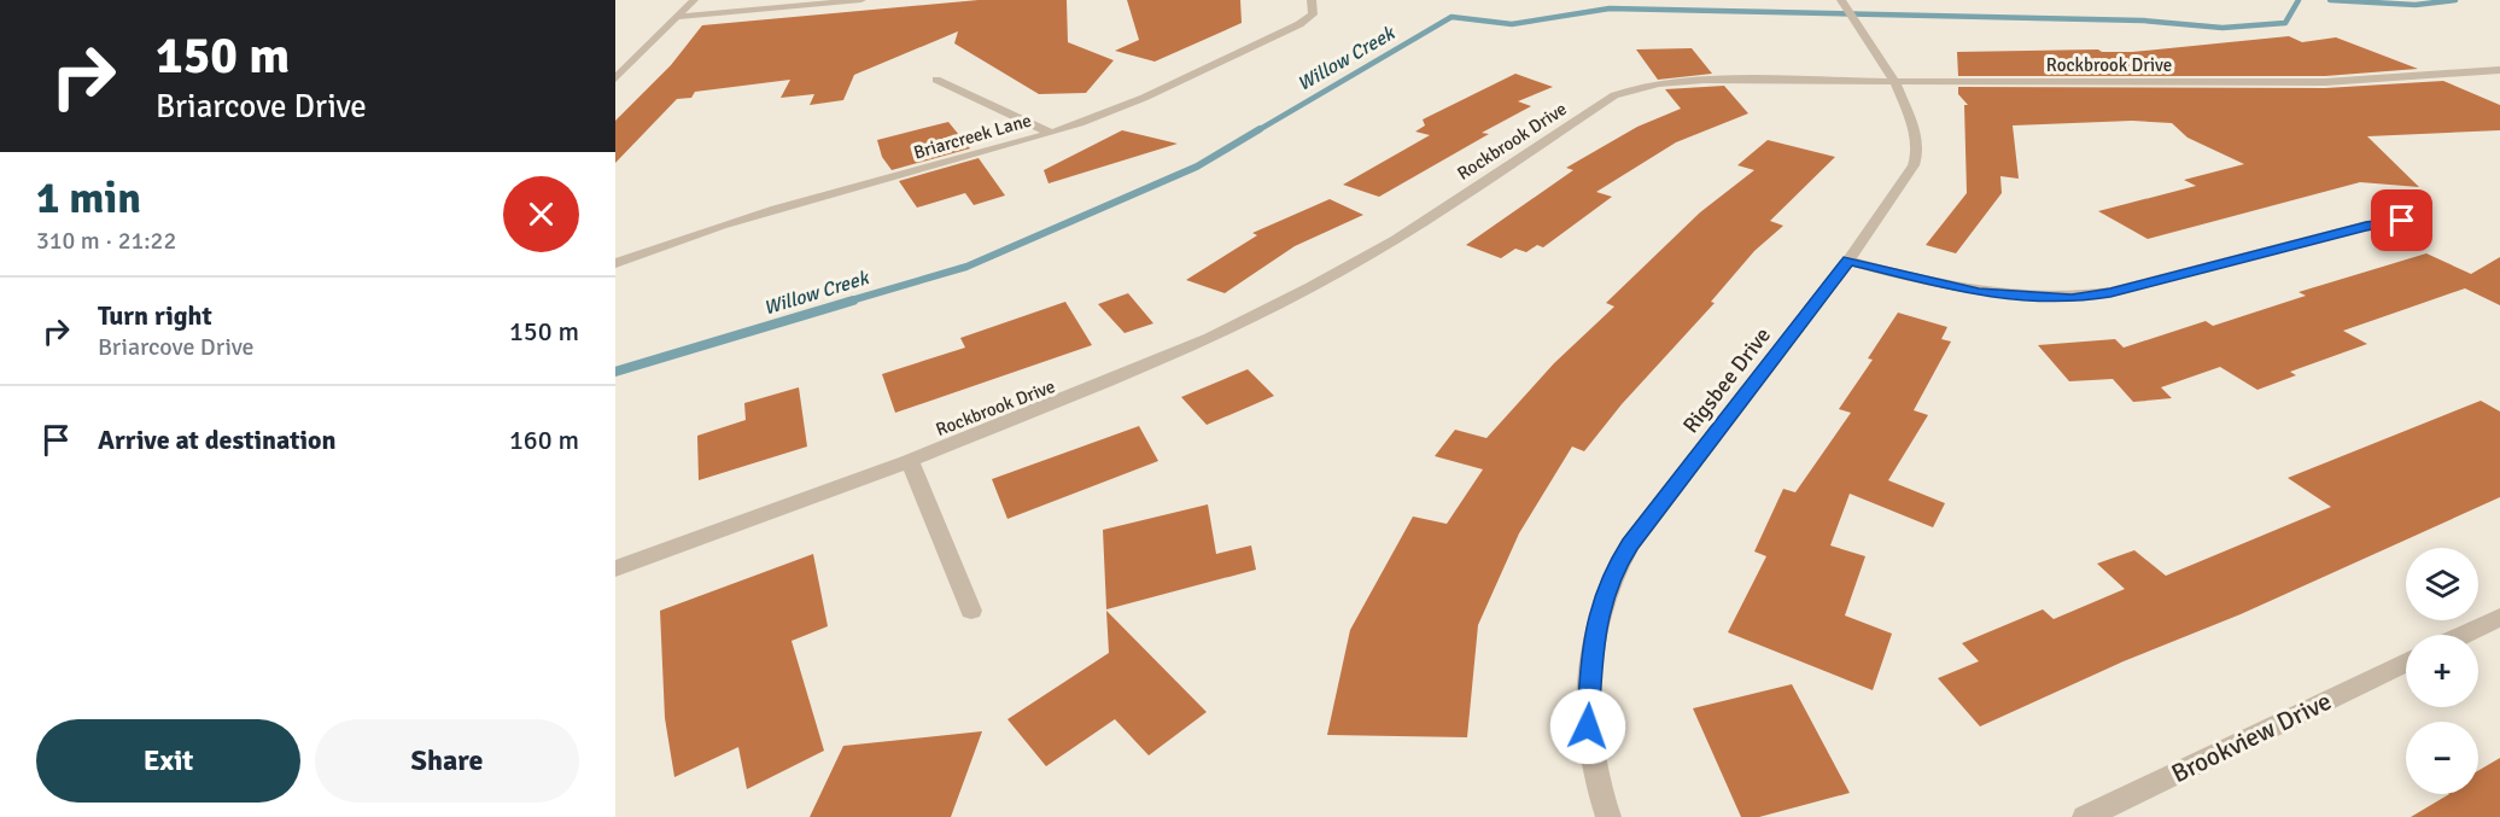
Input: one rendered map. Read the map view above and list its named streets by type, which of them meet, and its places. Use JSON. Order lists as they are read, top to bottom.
{
  "streets": {
    "street": [
      "Rockbrook Drive",
      "Briarcreek Lane",
      "Rigsbee Drive",
      "Brookview Drive"
    ]
  },
  "crossings": [
    ["Rockbrook Drive", "Rigsbee Drive"]
  ],
  "water": ["Willow Creek"],
  "page": {
    "turn": ["150 m", "Briarcove Drive"],
    "heading": ["1 min", "310 m · 21:22"],
    "list": [
      {
        "name": "Turn right",
        "note": "Briarcove Drive",
        "value": "150 m"
      },
      {
        "name": "Arrive at destination",
        "value": "160 m"
      }
    ],
    "map_buttons": ["+", "−"],
    "buttons": ["Exit", "Share"]
  }
}
